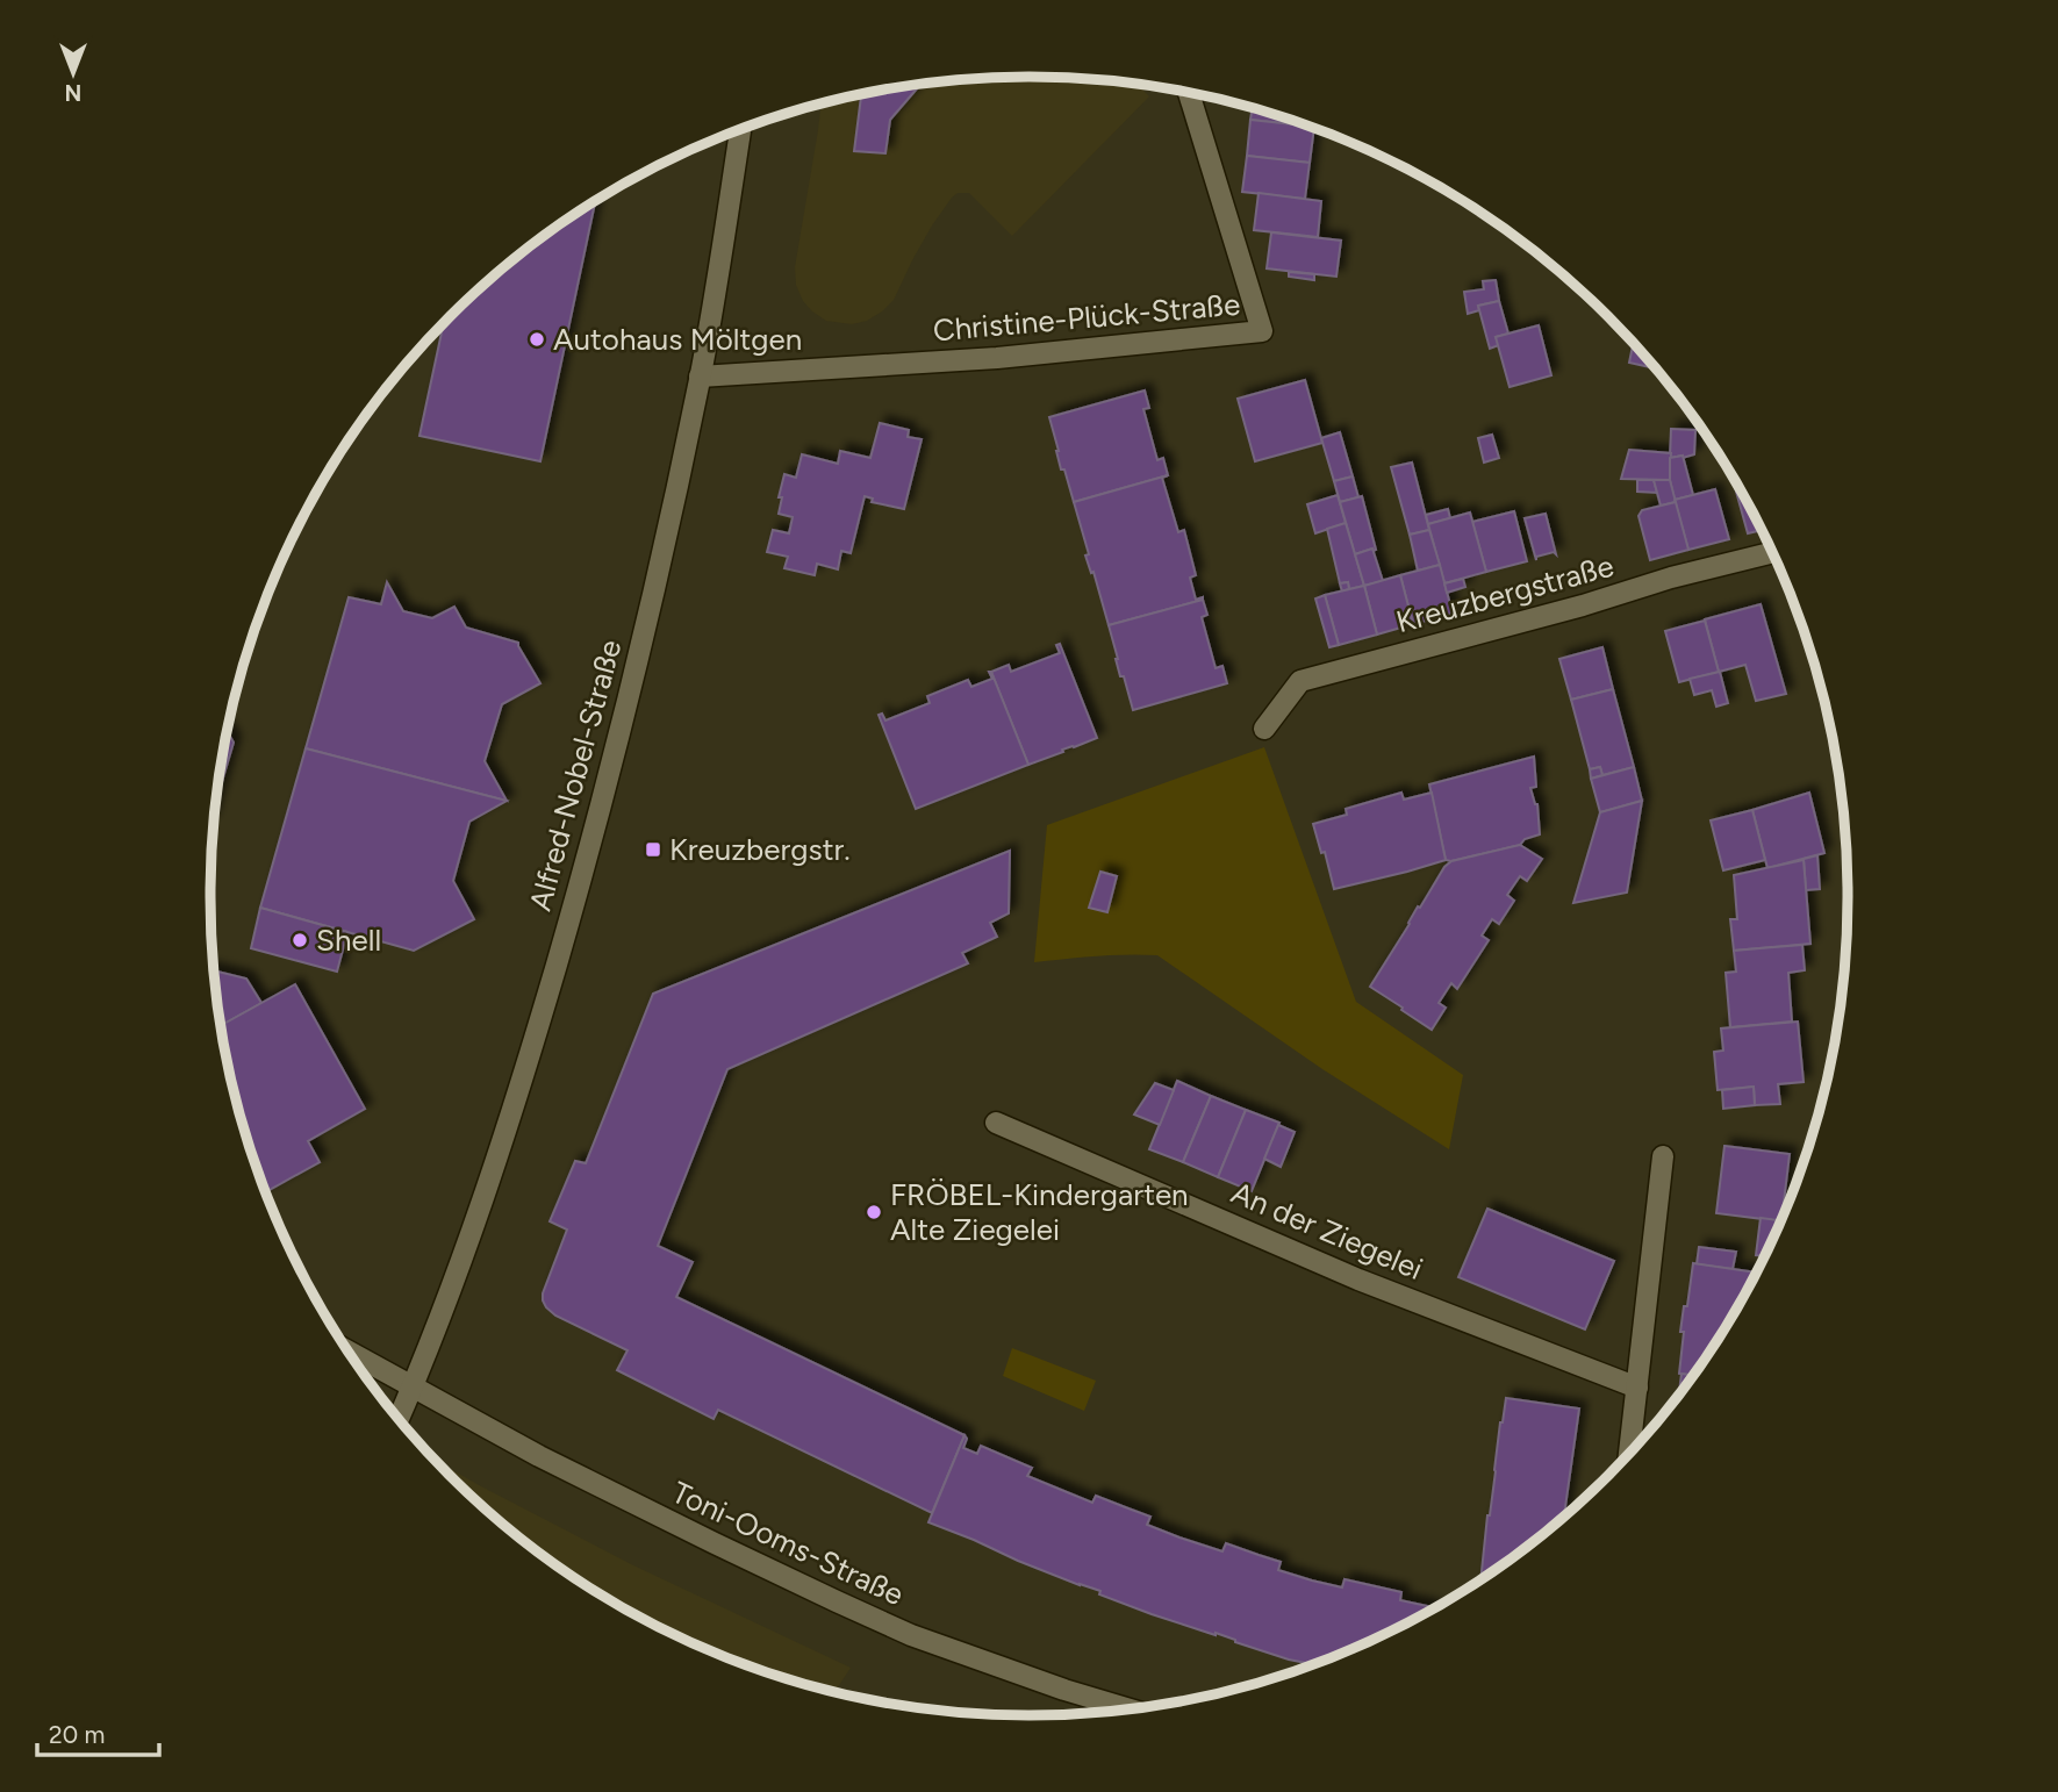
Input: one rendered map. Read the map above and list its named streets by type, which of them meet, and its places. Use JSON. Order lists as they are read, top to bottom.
{
  "streets": {
    "street": [
      "Christine-Plück-Straße",
      "Kreuzbergstraße",
      "Alfred-Nobel-Straße",
      "An der Ziegelei",
      "Toni-Ooms-Straße"
    ]
  },
  "crossings": [
    ["Christine-Plück-Straße", "Alfred-Nobel-Straße"],
    ["Alfred-Nobel-Straße", "Toni-Ooms-Straße"]
  ],
  "places": {
    "other": ["Autohaus Möltgen", "Shell", "FRÖBEL-Kindergarten Alte Ziegelei"],
    "transit": ["Kreuzbergstr."]
  },
  "scale_bar": "20 m",
  "north": "bottom"
}
